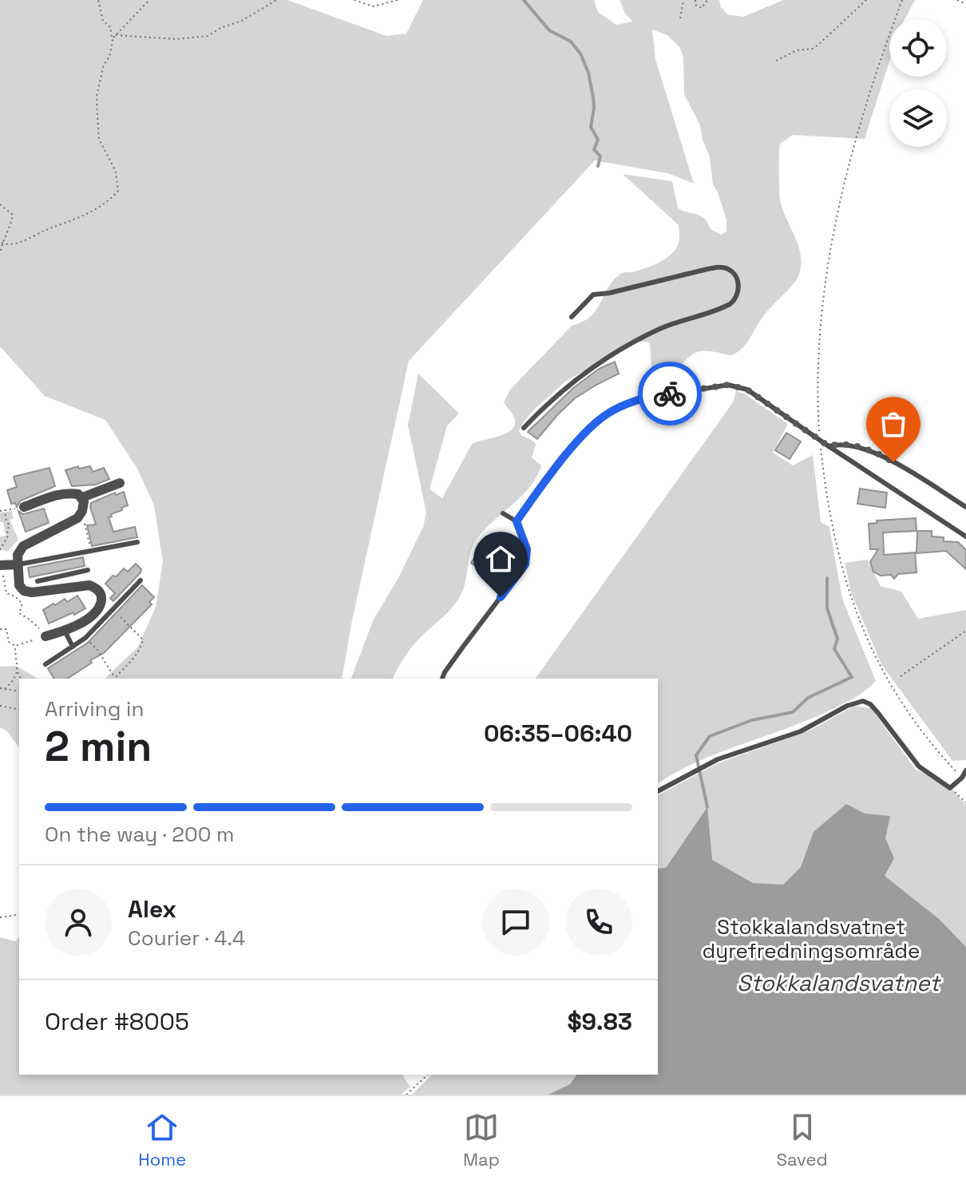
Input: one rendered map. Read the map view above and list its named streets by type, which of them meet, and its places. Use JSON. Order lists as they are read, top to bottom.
{
  "water": ["Stokkalandsvatnet"],
  "parks": ["Stokkalandsvatnet dyrefredningsområde"],
  "page": {
    "heading": ["2 min", "Arriving in", "06:35–06:40"],
    "panel": [
      "Alex",
      "Courier · 4.4",
      "Order #8005",
      "$9.83"
    ],
    "bar": "On the way · 200 m",
    "tabs": ["Home", "Map", "Saved"]
  }
}
